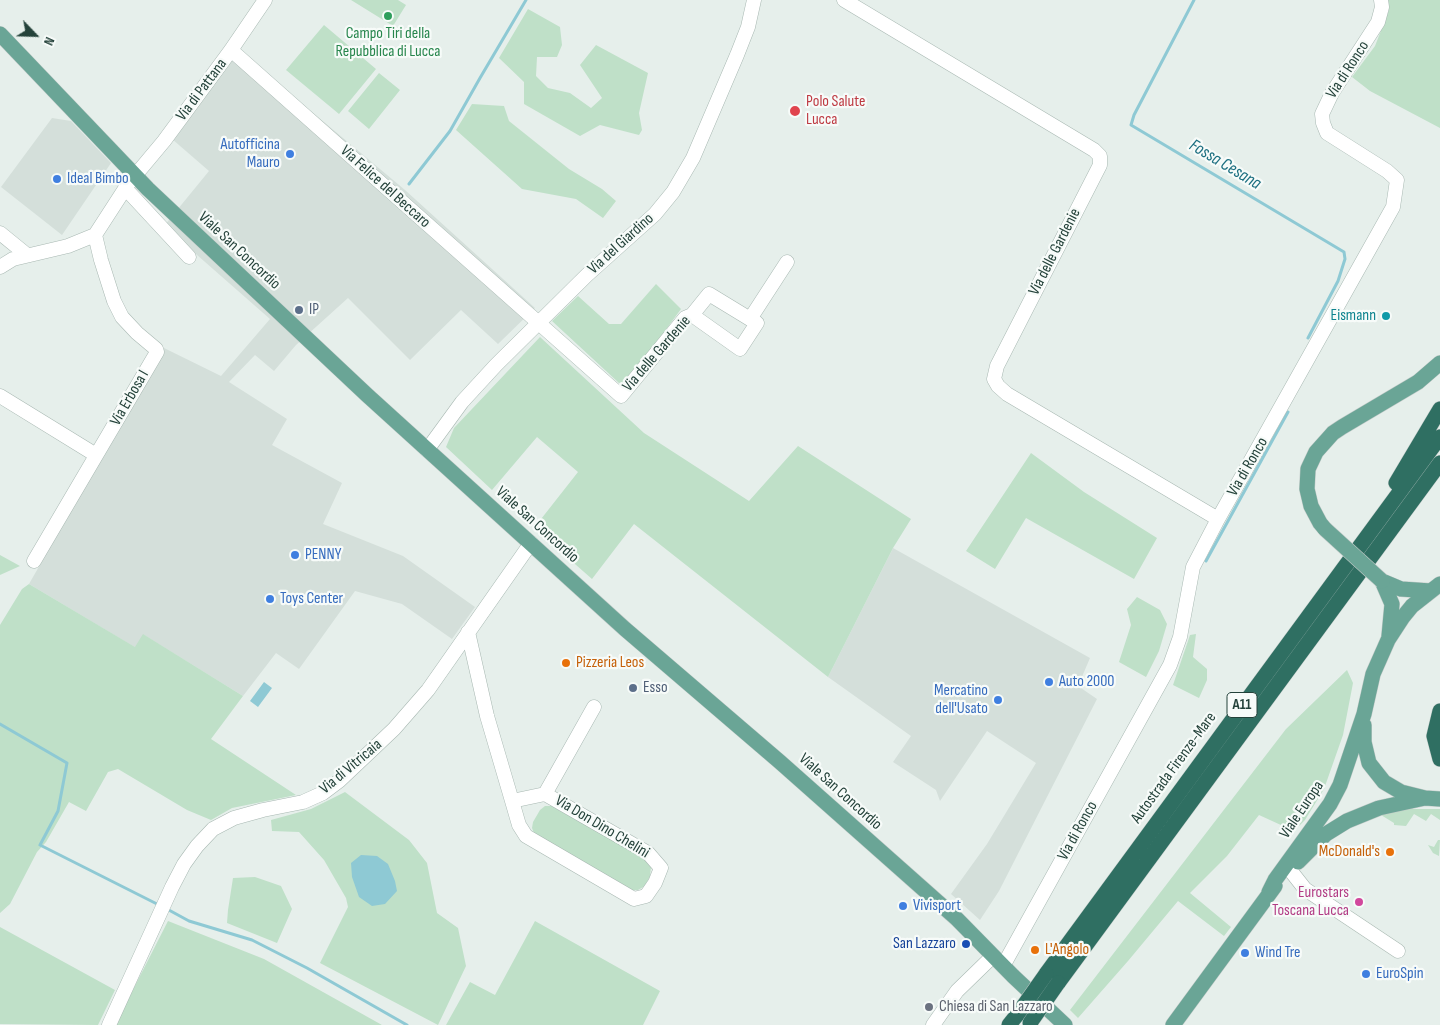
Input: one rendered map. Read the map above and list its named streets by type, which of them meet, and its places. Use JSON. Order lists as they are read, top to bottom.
{
  "streets": {
    "highway": ["A11", "Autostrada Firenze-Mare"],
    "main road": ["Viale San Concordio", "Viale Europa"],
    "street": [
      "Via di Ronco",
      "Via di Pattana",
      "Via Felice del Beccaro",
      "Via del Giardino",
      "Via delle Gardenie",
      "Via Erbosa I",
      "Via di Vitricaia",
      "Via Don Dino Chelini"
    ]
  },
  "crossings": [
    ["Via di Ronco", "Viale San Concordio"],
    ["Via di Ronco", "Via delle Gardenie"],
    ["Via di Pattana", "Via Felice del Beccaro"],
    ["Via di Pattana", "Viale San Concordio"],
    ["Via di Pattana", "Via Erbosa I"],
    ["Via Felice del Beccaro", "Via del Giardino"],
    ["Via Felice del Beccaro", "Via delle Gardenie"],
    ["Via del Giardino", "Viale San Concordio"],
    ["Via del Giardino", "Via delle Gardenie"],
    ["Viale San Concordio", "Via di Vitricaia"],
    ["Via di Vitricaia", "Via Don Dino Chelini"]
  ],
  "water": ["Fossa Cesana"],
  "places": [
    "Campo Tiri della Repubblica di Lucca",
    "Polo Salute Lucca",
    "Autofficina Mauro",
    "Ideal Bimbo",
    "IP",
    "Eismann",
    "PENNY",
    "Toys Center",
    "Pizzeria Leos",
    "Auto 2000",
    "Esso",
    "Mercatino dell'Usato",
    "McDonald's",
    "Eurostars Toscana Lucca",
    "Vivisport",
    "San Lazzaro",
    "L'Angolo",
    "Wind Tre",
    "EuroSpin",
    "Chiesa di San Lazzaro"
  ],
  "north": "bottom right"
}
